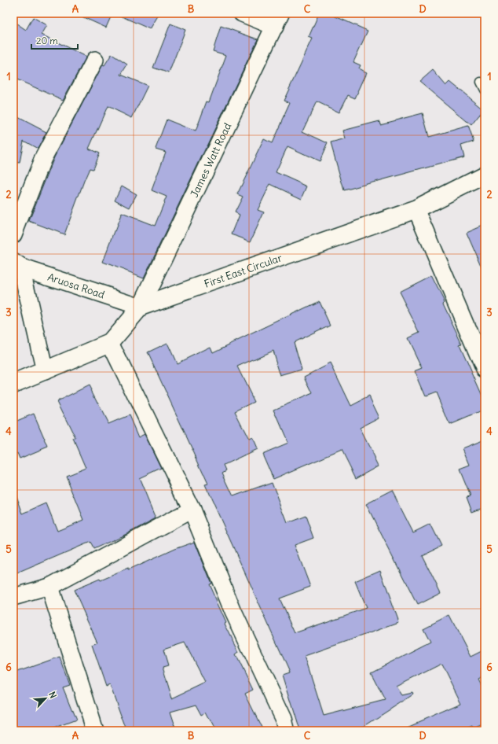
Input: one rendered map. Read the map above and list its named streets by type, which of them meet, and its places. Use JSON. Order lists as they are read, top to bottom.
{
  "streets": {
    "street": ["James Watt Road", "First East Circular", "Aruosa Road"]
  },
  "crossings": [
    ["James Watt Road", "First East Circular"],
    ["James Watt Road", "Aruosa Road"],
    ["First East Circular", "Aruosa Road"]
  ],
  "scale_bar": "20 m",
  "north": "top right",
  "grid": {
    "columns": [
      "A",
      "B",
      "C",
      "D"
    ],
    "rows": [
      "1",
      "2",
      "3",
      "4",
      "5",
      "6"
    ]
  }
}
